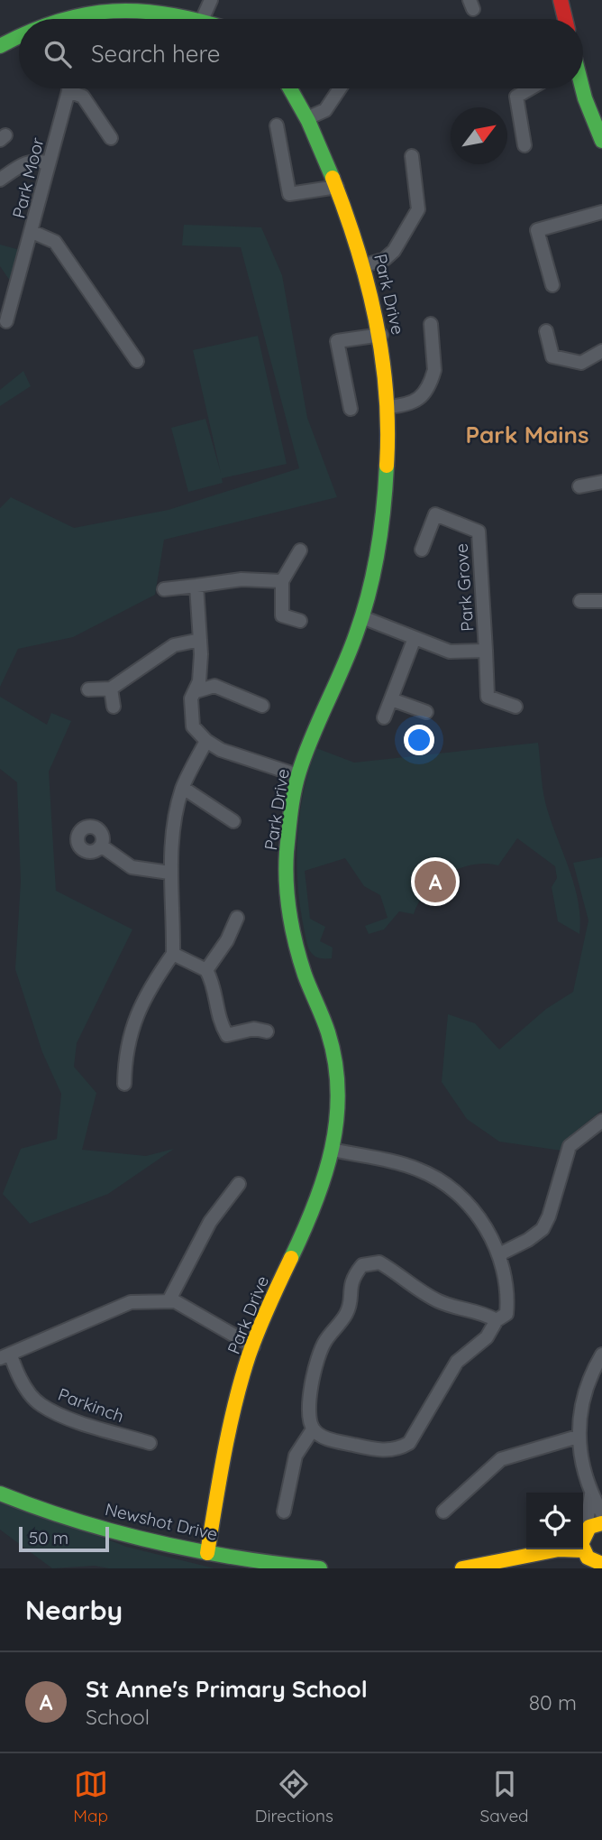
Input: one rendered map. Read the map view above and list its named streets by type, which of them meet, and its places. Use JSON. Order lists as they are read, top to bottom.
{
  "streets": {
    "street": [
      "Park Moor",
      "Park Drive",
      "Park Grove",
      "Parkinch",
      "Newshot Drive"
    ]
  },
  "crossings": [
    ["Park Drive", "Park Grove"],
    ["Park Drive", "Parkinch"],
    ["Park Drive", "Newshot Drive"]
  ],
  "districts": ["Park Mains"],
  "scale_bar": "50 m",
  "north": "top right",
  "page": {
    "search": "Search here",
    "pins": "A",
    "scale": "50 m",
    "heading": "Nearby",
    "list": [
      {
        "mark": "A",
        "name": "St Anne's Primary School",
        "note": "School",
        "value": "80 m"
      }
    ],
    "nav": ["Map", "Directions", "Saved"]
  }
}
